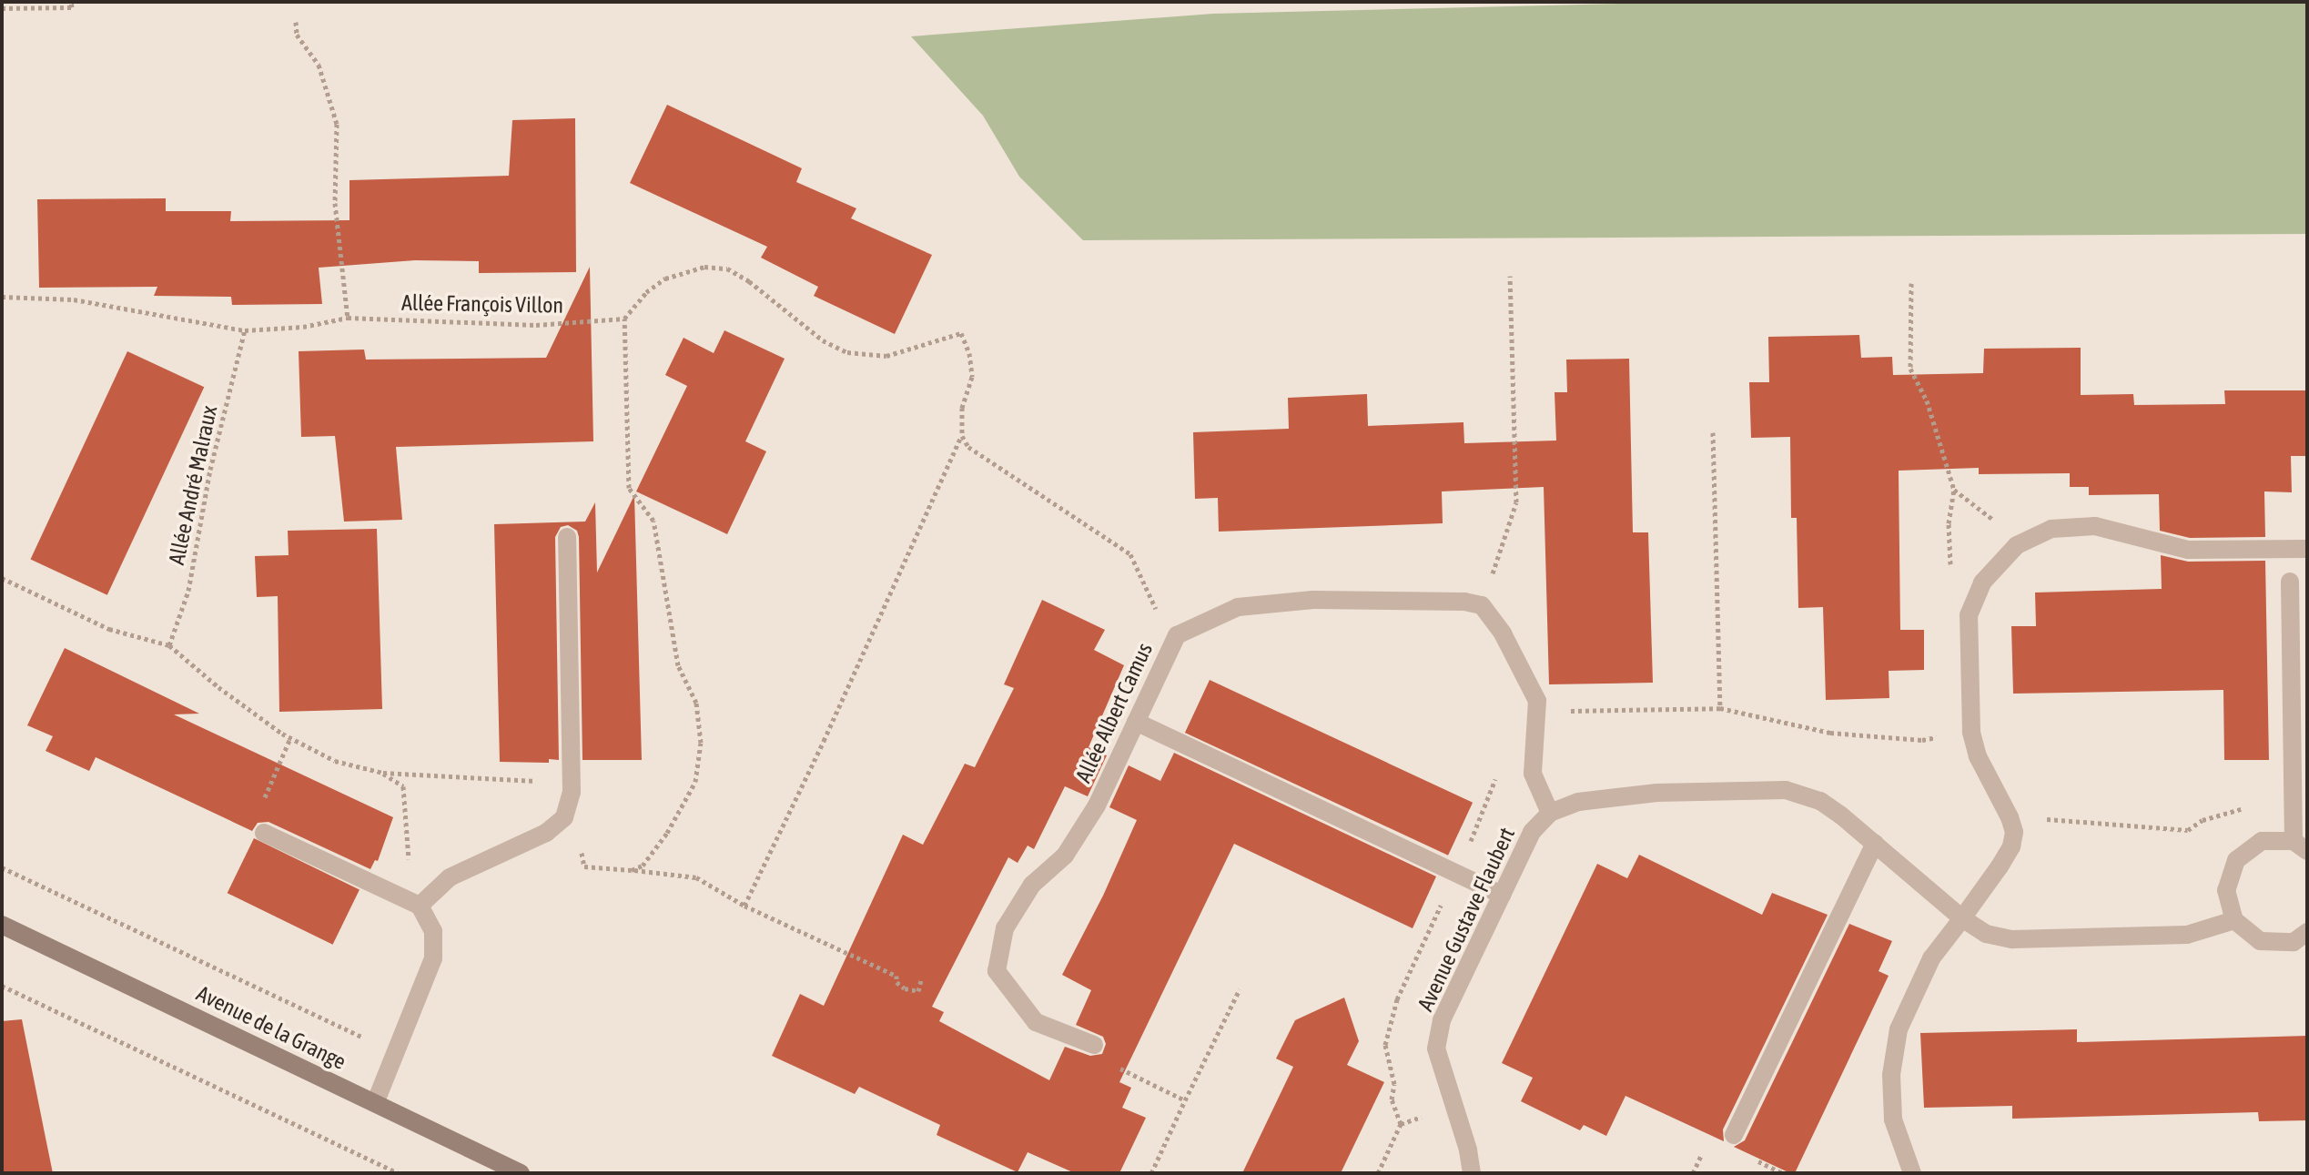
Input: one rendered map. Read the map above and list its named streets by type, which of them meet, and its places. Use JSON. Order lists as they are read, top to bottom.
{
  "streets": {
    "street": ["Allée Albert Camus", "Avenue Gustave Flaubert", "Avenue de la Grange"],
    "path": ["Allée François Villon", "Allée André Malraux"]
  },
  "crossings": [
    ["Allée François Villon", "Allée André Malraux"]
  ]
}
